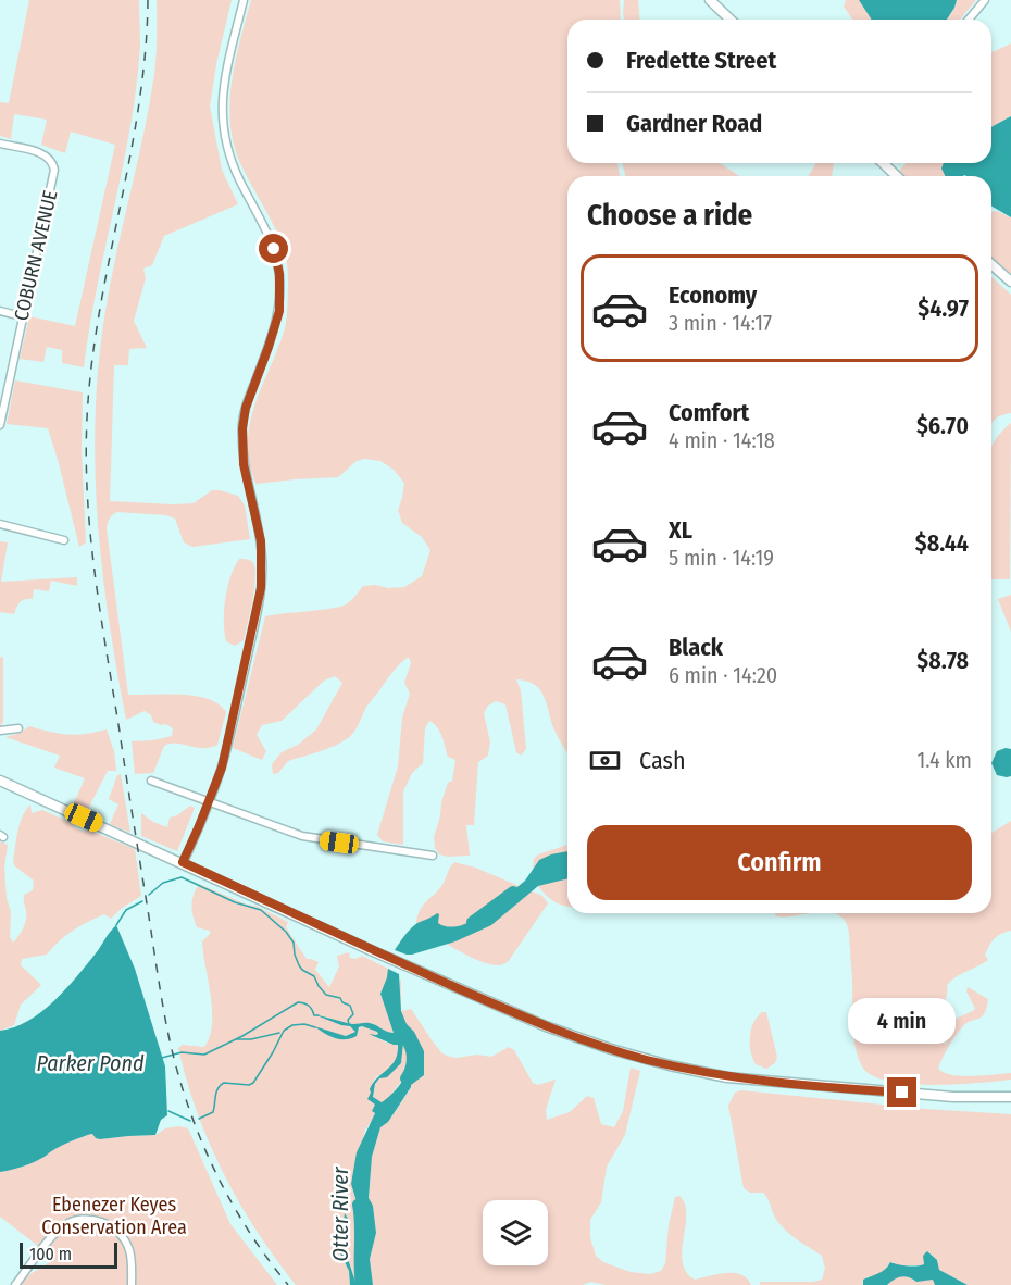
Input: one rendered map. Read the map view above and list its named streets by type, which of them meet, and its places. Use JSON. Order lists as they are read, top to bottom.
{
  "streets": {
    "street": ["COBURN AVENUE"]
  },
  "water": ["Parker Pond", "Otter River"],
  "parks": ["Ebenezer Keyes Conservation Area"],
  "scale_bar": "100 m",
  "page": {
    "banner": ["Fredette Street", "Gardner Road"],
    "heading": "Choose a ride",
    "list": [
      {
        "name": "Economy",
        "note": "3 min · 14:17",
        "value": "$4.97"
      },
      {
        "name": "Comfort",
        "note": "4 min · 14:18",
        "value": "$6.70"
      },
      {
        "name": "XL",
        "note": "5 min · 14:19",
        "value": "$8.44"
      },
      {
        "name": "Black",
        "note": "6 min · 14:20",
        "value": "$8.78"
      }
    ],
    "pay": ["Cash", "1.4 km"],
    "buttons": "Confirm",
    "bubble": "4 min",
    "scale": "100 m"
  }
}
